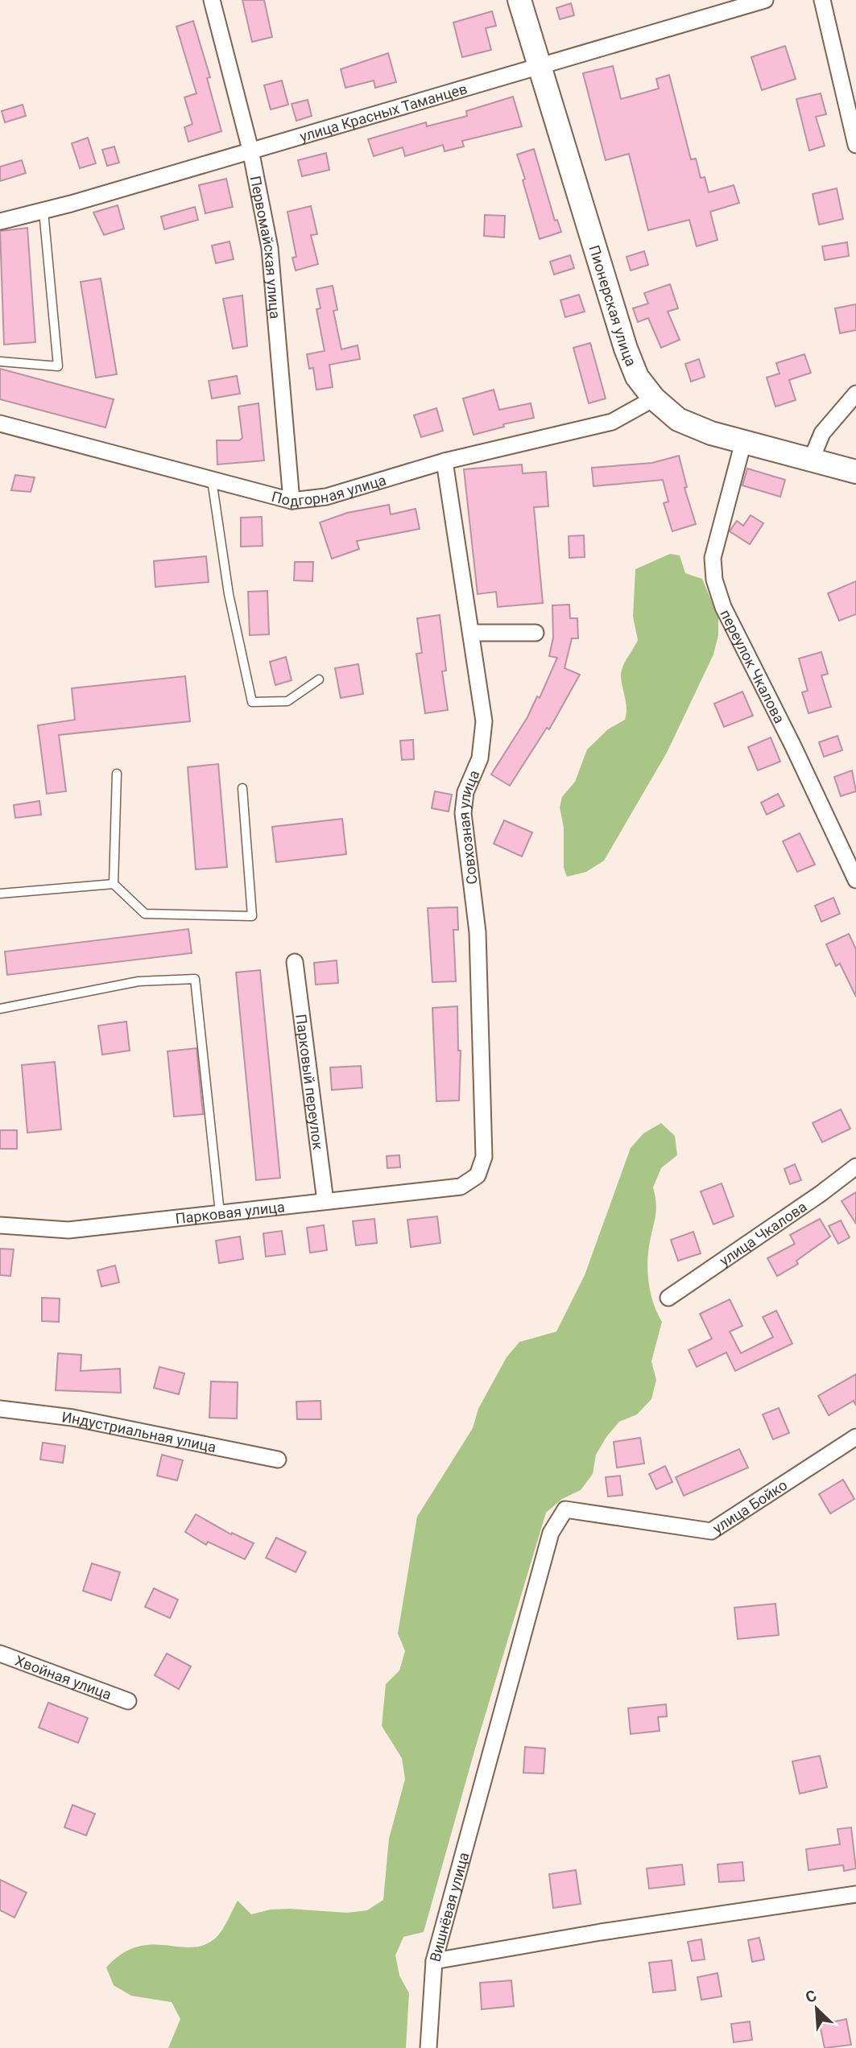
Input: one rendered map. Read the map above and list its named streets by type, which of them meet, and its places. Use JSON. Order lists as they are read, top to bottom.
{
  "streets": {
    "main road": ["Пионерская улица"],
    "street": [
      "улица Красных Таманцев",
      "Первомайская улица",
      "Подгорная улица",
      "переулок Чкалова",
      "Совхозная улица",
      "Парковый переулок",
      "Парковая улица",
      "улица Чкалова",
      "Индустриальная улица",
      "улица Бойко",
      "Хвойная улица",
      "Вишнёвая улица"
    ]
  },
  "crossings": [
    ["улица Красных Таманцев", "Первомайская улица"],
    ["улица Красных Таманцев", "Пионерская улица"],
    ["Первомайская улица", "Подгорная улица"],
    ["Пионерская улица", "Подгорная улица"],
    ["Пионерская улица", "переулок Чкалова"],
    ["Подгорная улица", "Совхозная улица"],
    ["Совхозная улица", "Парковая улица"],
    ["Парковый переулок", "Парковая улица"],
    ["улица Бойко", "Вишнёвая улица"]
  ],
  "north": "top left"
}
